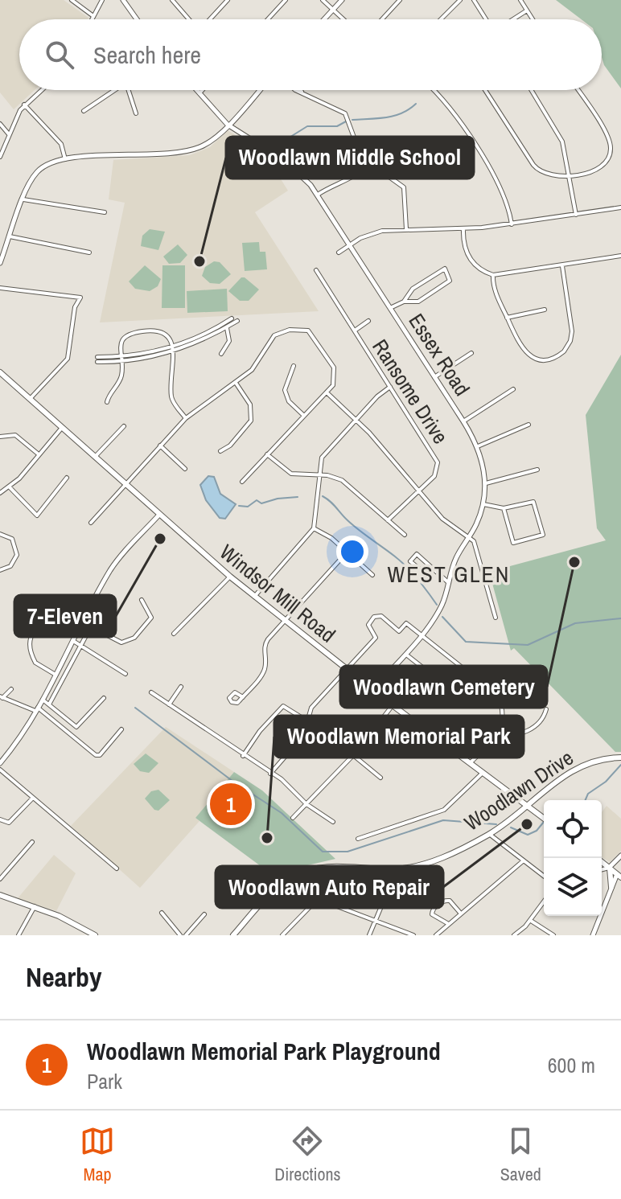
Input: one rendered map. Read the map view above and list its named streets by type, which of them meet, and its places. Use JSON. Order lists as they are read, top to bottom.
{
  "streets": {
    "main road": ["Windsor Mill Road", "Woodlawn Drive"],
    "street": ["Essex Road", "Ransome Drive"]
  },
  "crossings": [
    ["Essex Road", "Windsor Mill Road"],
    ["Windsor Mill Road", "Woodlawn Drive"]
  ],
  "districts": ["WEST GLEN"],
  "places": [
    "Woodlawn Middle School",
    "7-Eleven",
    "Woodlawn Cemetery",
    "Woodlawn Auto Repair",
    "Woodlawn Memorial Park"
  ],
  "page": {
    "search": "Search here",
    "pins": "1",
    "heading": "Nearby",
    "list": [
      {
        "mark": "1",
        "name": "Woodlawn Memorial Park Playground",
        "note": "Park",
        "value": "600 m"
      }
    ],
    "nav": ["Map", "Directions", "Saved"]
  }
}
